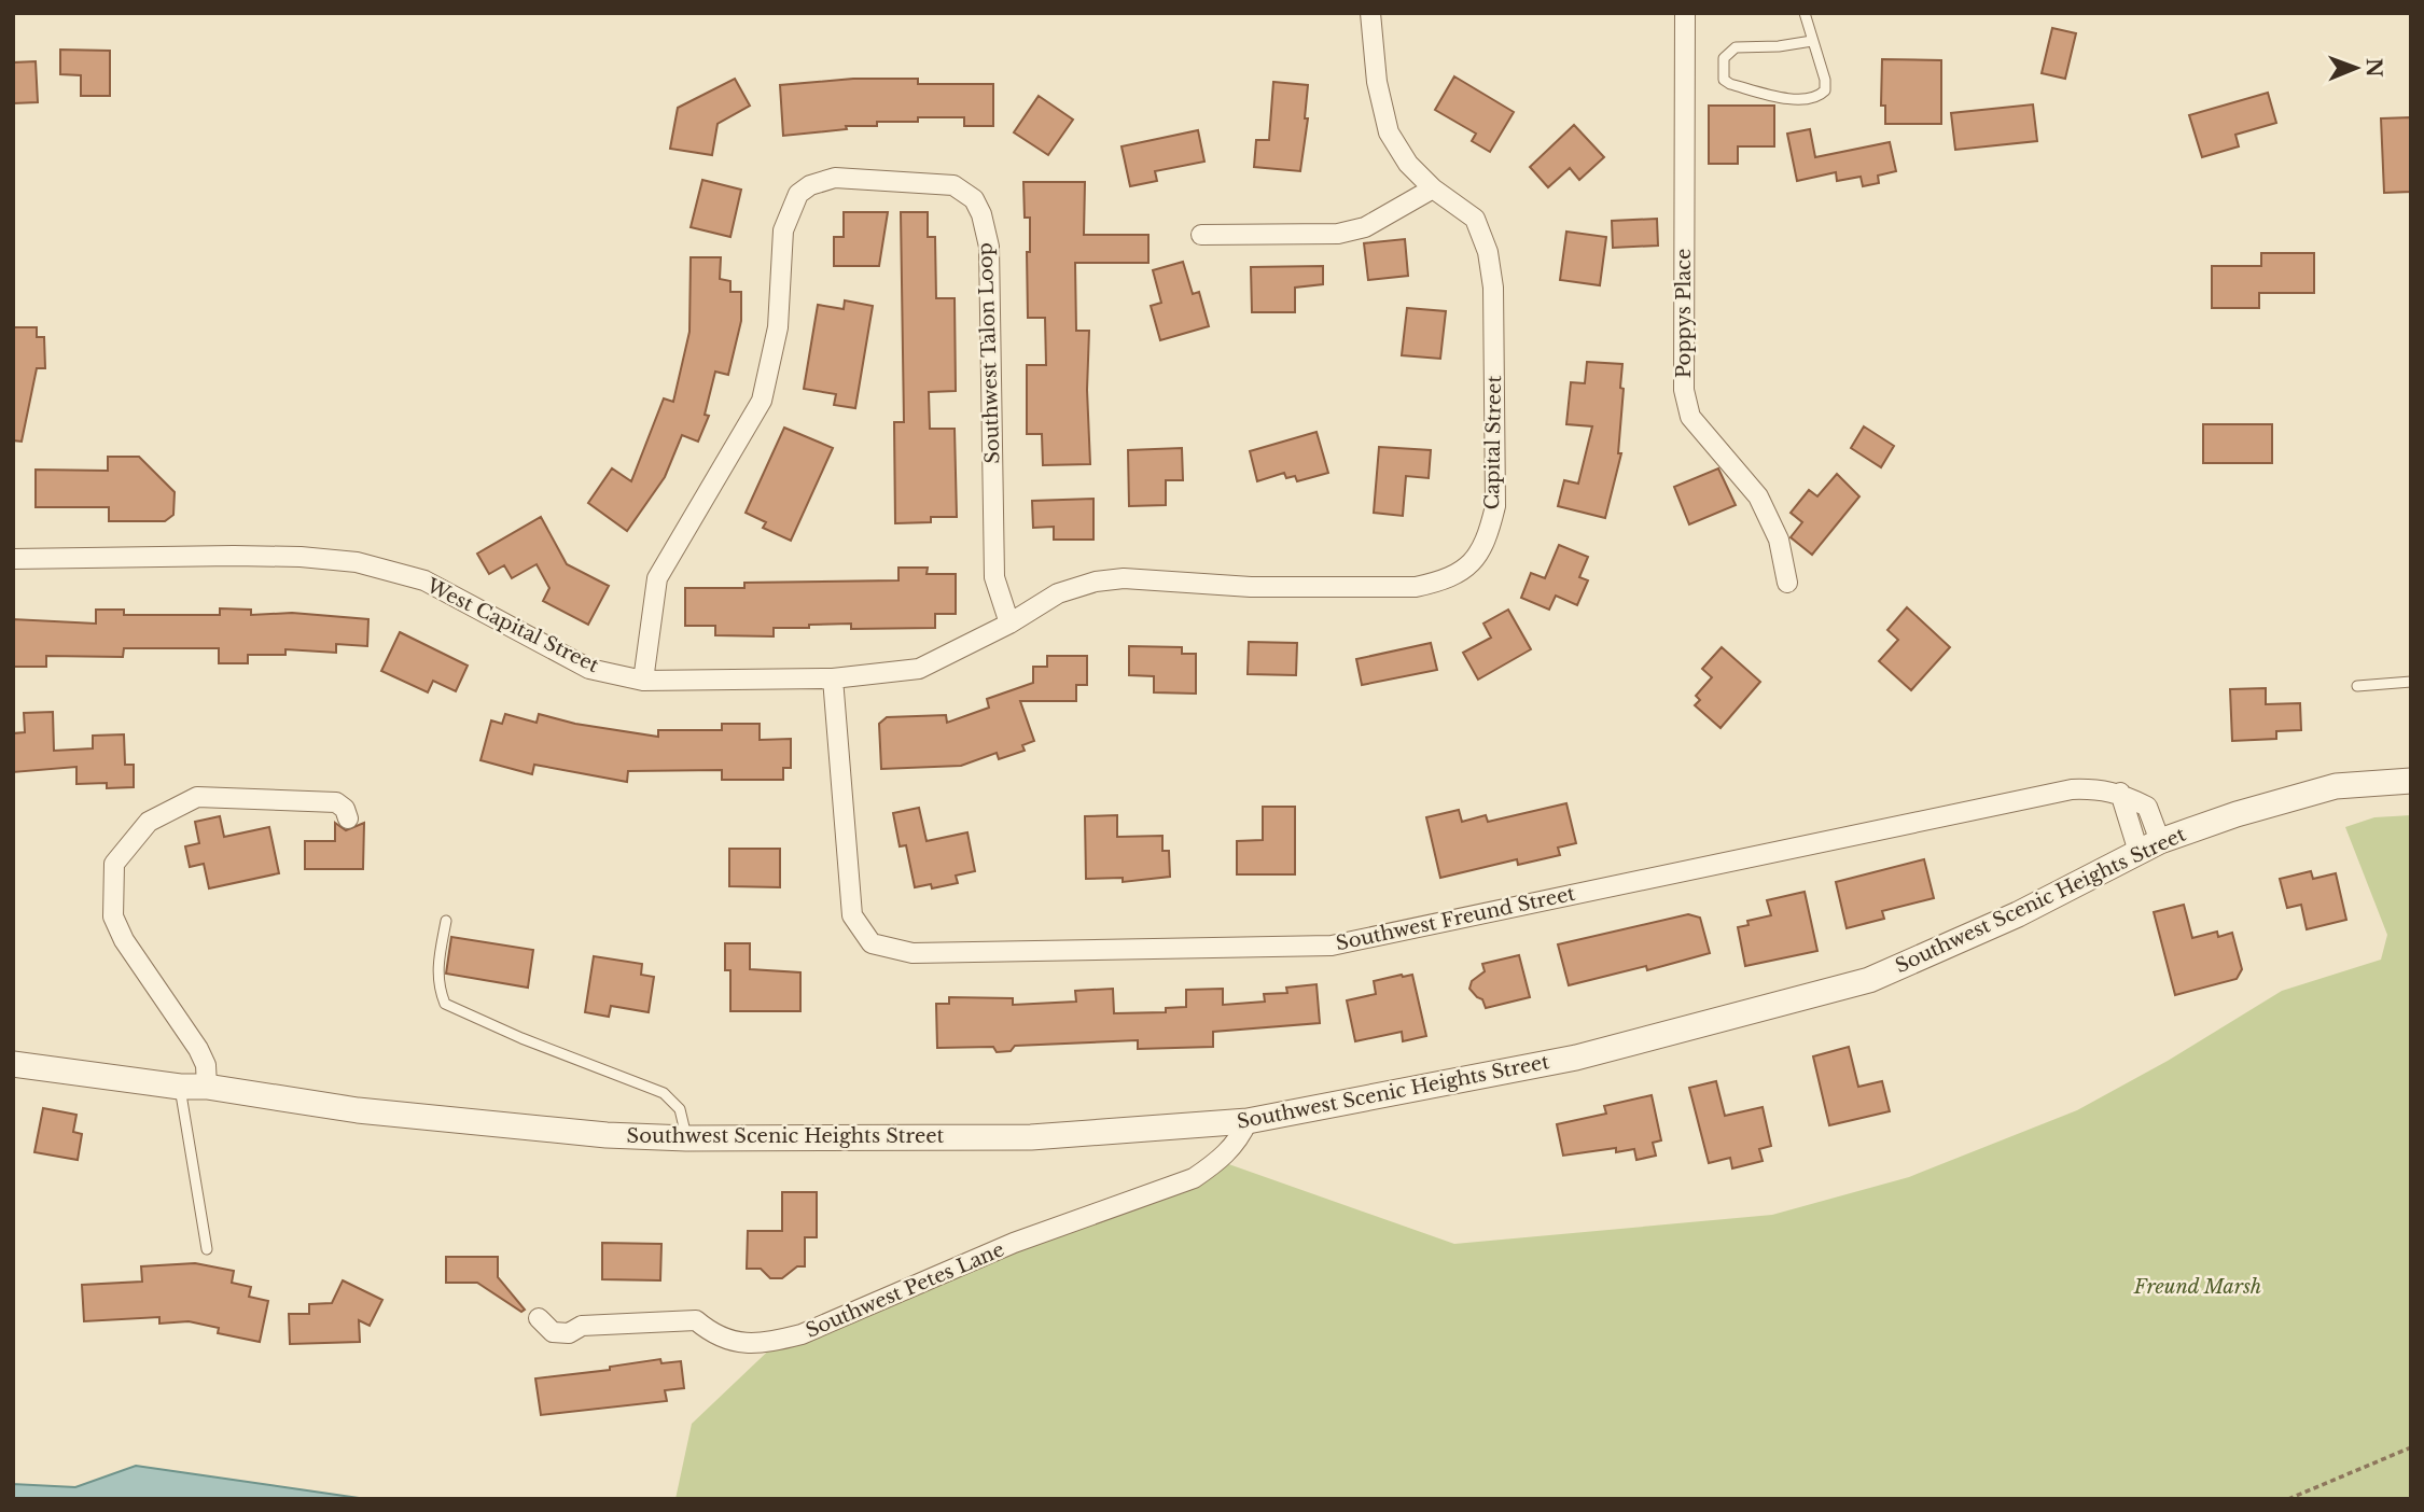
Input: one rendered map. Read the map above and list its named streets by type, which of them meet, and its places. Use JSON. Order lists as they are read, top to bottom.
{
  "streets": {
    "street": [
      "Poppys Place",
      "Southwest Talon Loop",
      "Capital Street",
      "West Capital Street",
      "Southwest Scenic Heights Street",
      "Southwest Freund Street",
      "Southwest Petes Lane"
    ]
  },
  "crossings": [
    ["Southwest Talon Loop", "Capital Street"],
    ["Southwest Talon Loop", "West Capital Street"],
    ["Capital Street", "West Capital Street"],
    ["Capital Street", "Southwest Freund Street"],
    ["West Capital Street", "Southwest Freund Street"],
    ["Southwest Scenic Heights Street", "Southwest Freund Street"],
    ["Southwest Scenic Heights Street", "Southwest Petes Lane"]
  ],
  "parks": ["Freund Marsh"],
  "north": "right"
}
